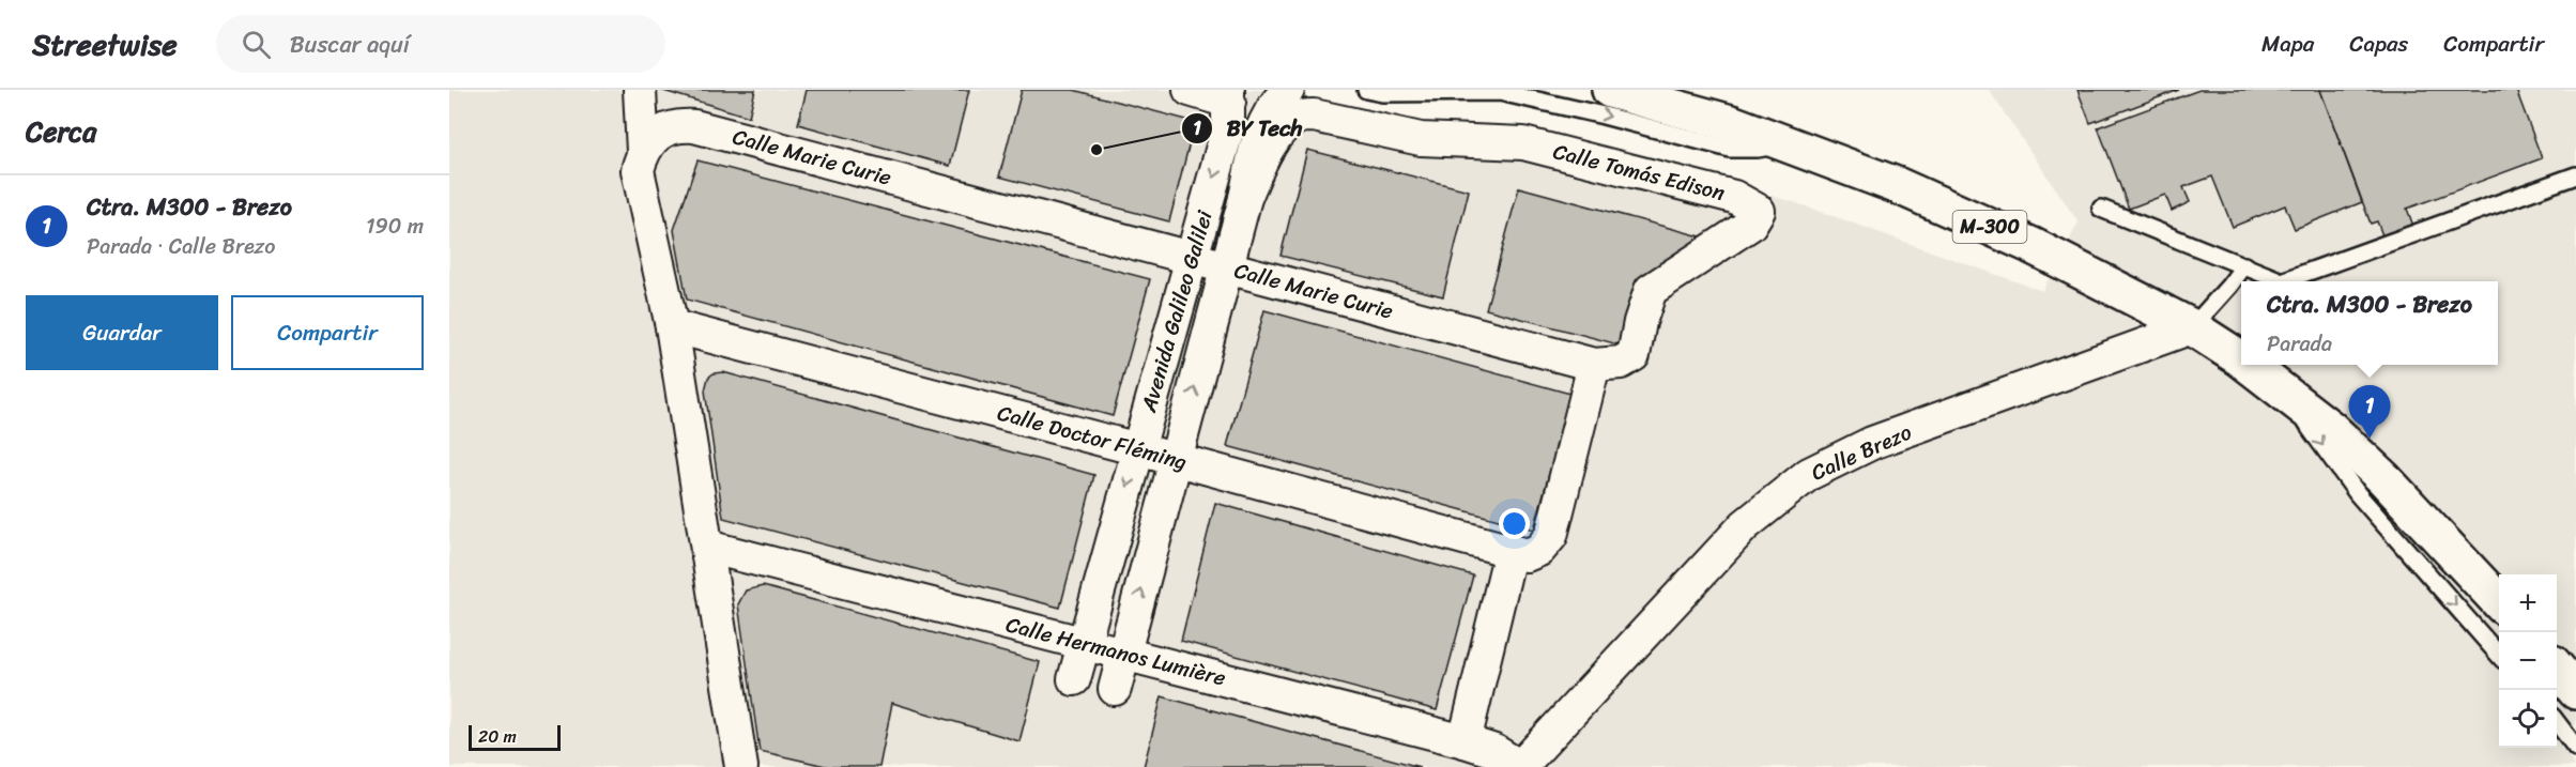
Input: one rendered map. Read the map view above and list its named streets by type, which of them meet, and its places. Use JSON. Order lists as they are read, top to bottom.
{
  "streets": {
    "main road": ["M-300"],
    "street": [
      "Calle Marie Curie",
      "Calle Tomás Edison",
      "Avenida Galileo Galilei",
      "Calle Doctor Fléming",
      "Calle Brezo",
      "Calle Hermanos Lumière"
    ]
  },
  "crossings": [
    ["Calle Marie Curie", "Calle Tomás Edison"],
    ["Calle Marie Curie", "Avenida Galileo Galilei"],
    ["Calle Tomás Edison", "Avenida Galileo Galilei"],
    ["M-300", "Calle Brezo"],
    ["Avenida Galileo Galilei", "Calle Doctor Fléming"],
    ["Avenida Galileo Galilei", "Calle Hermanos Lumière"],
    ["Calle Brezo", "Calle Hermanos Lumière"]
  ],
  "places": ["BY Tech"],
  "scale_bar": "20 m",
  "page": {
    "header": "Streetwise",
    "search": "Buscar aquí",
    "nav": ["Mapa", "Capas", "Compartir"],
    "heading": "Cerca",
    "list": [
      {
        "mark": "1",
        "name": "Ctra. M300 - Brezo",
        "note": "Parada · Calle Brezo",
        "value": "190 m"
      }
    ],
    "buttons": ["Guardar", "Compartir"],
    "popup": ["Ctra. M300 - Brezo", "Parada"],
    "pins": "1",
    "map_buttons": ["+", "−"],
    "scale": "20 m"
  }
}
